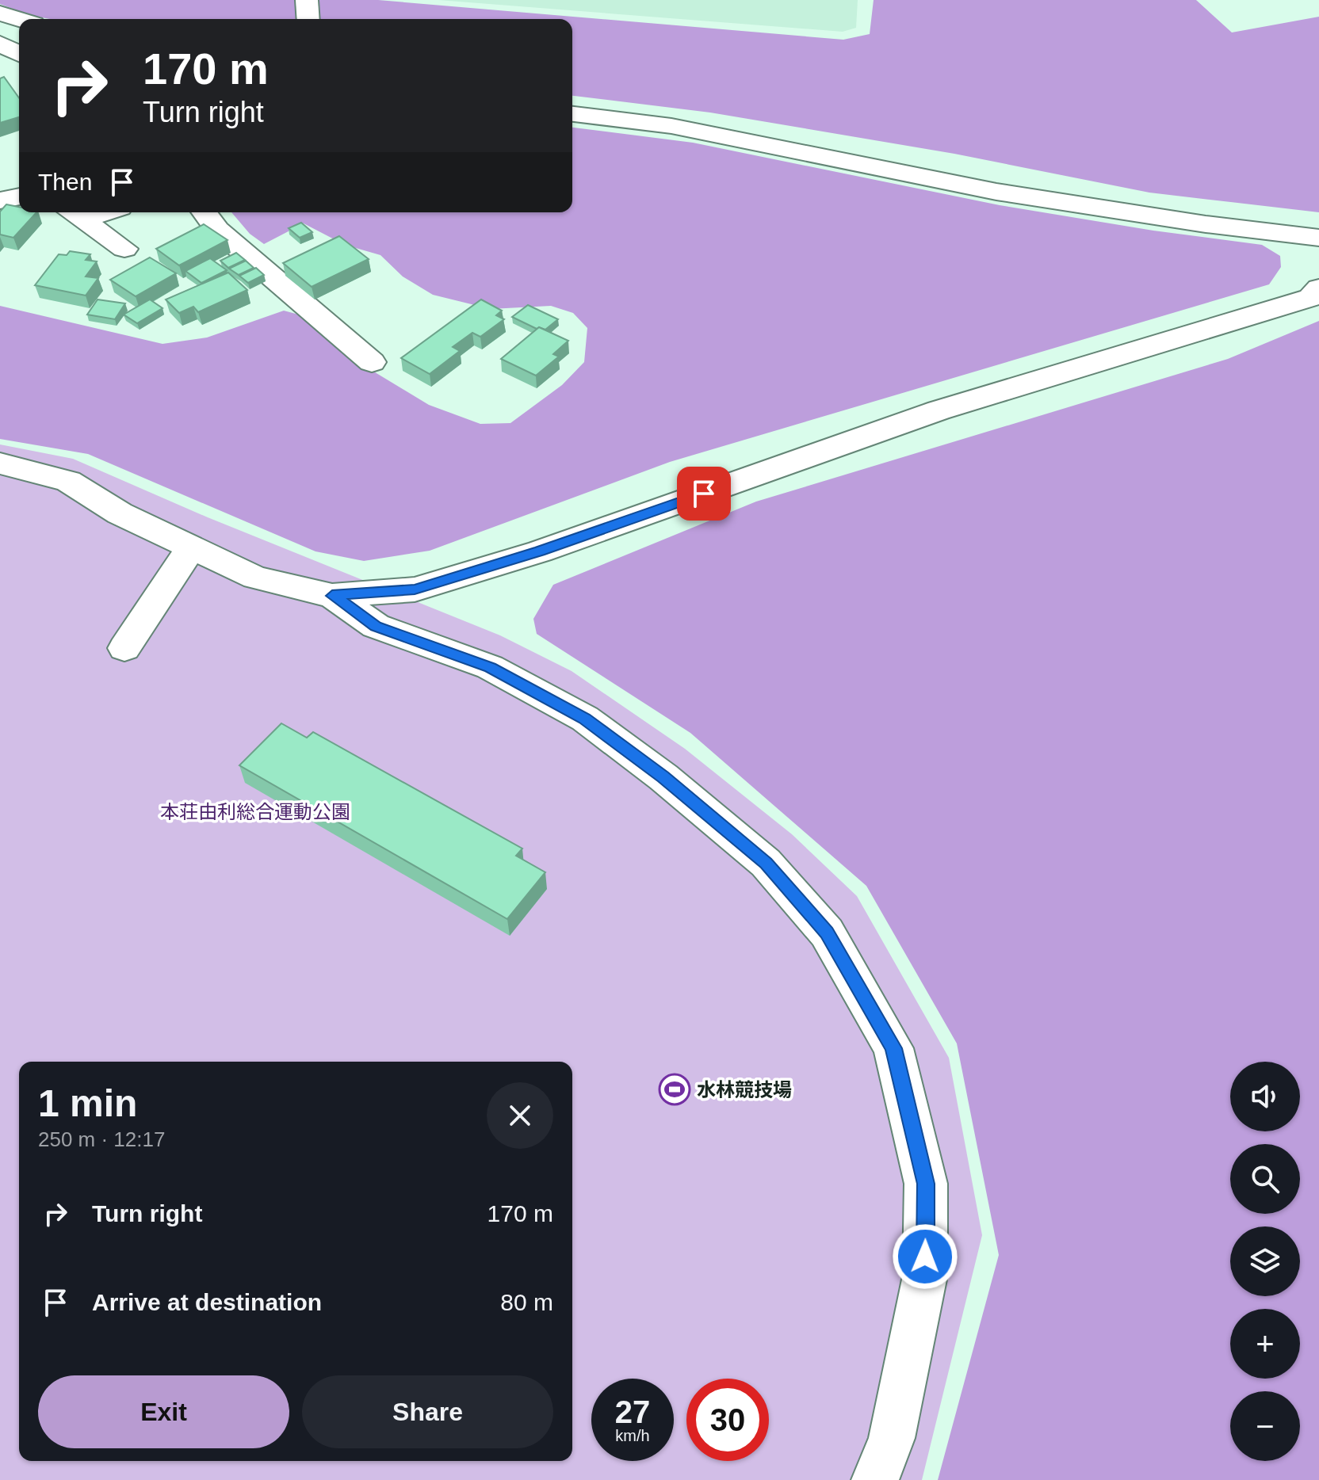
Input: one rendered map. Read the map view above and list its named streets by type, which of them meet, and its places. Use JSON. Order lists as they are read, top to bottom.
{
  "parks": ["本荘由利総合運動公園"],
  "places": {
    "sports": ["水林競技場"]
  },
  "page": {
    "turn": ["170 m", "Turn right"],
    "then": "Then",
    "map_buttons": ["+", "−"],
    "heading": ["1 min", "250 m · 12:17"],
    "list": [
      {
        "name": "Turn right",
        "value": "170 m"
      },
      {
        "name": "Arrive at destination",
        "value": "80 m"
      }
    ],
    "buttons": ["Exit", "Share"],
    "speed": "27 km/h",
    "limit": "30"
  }
}
